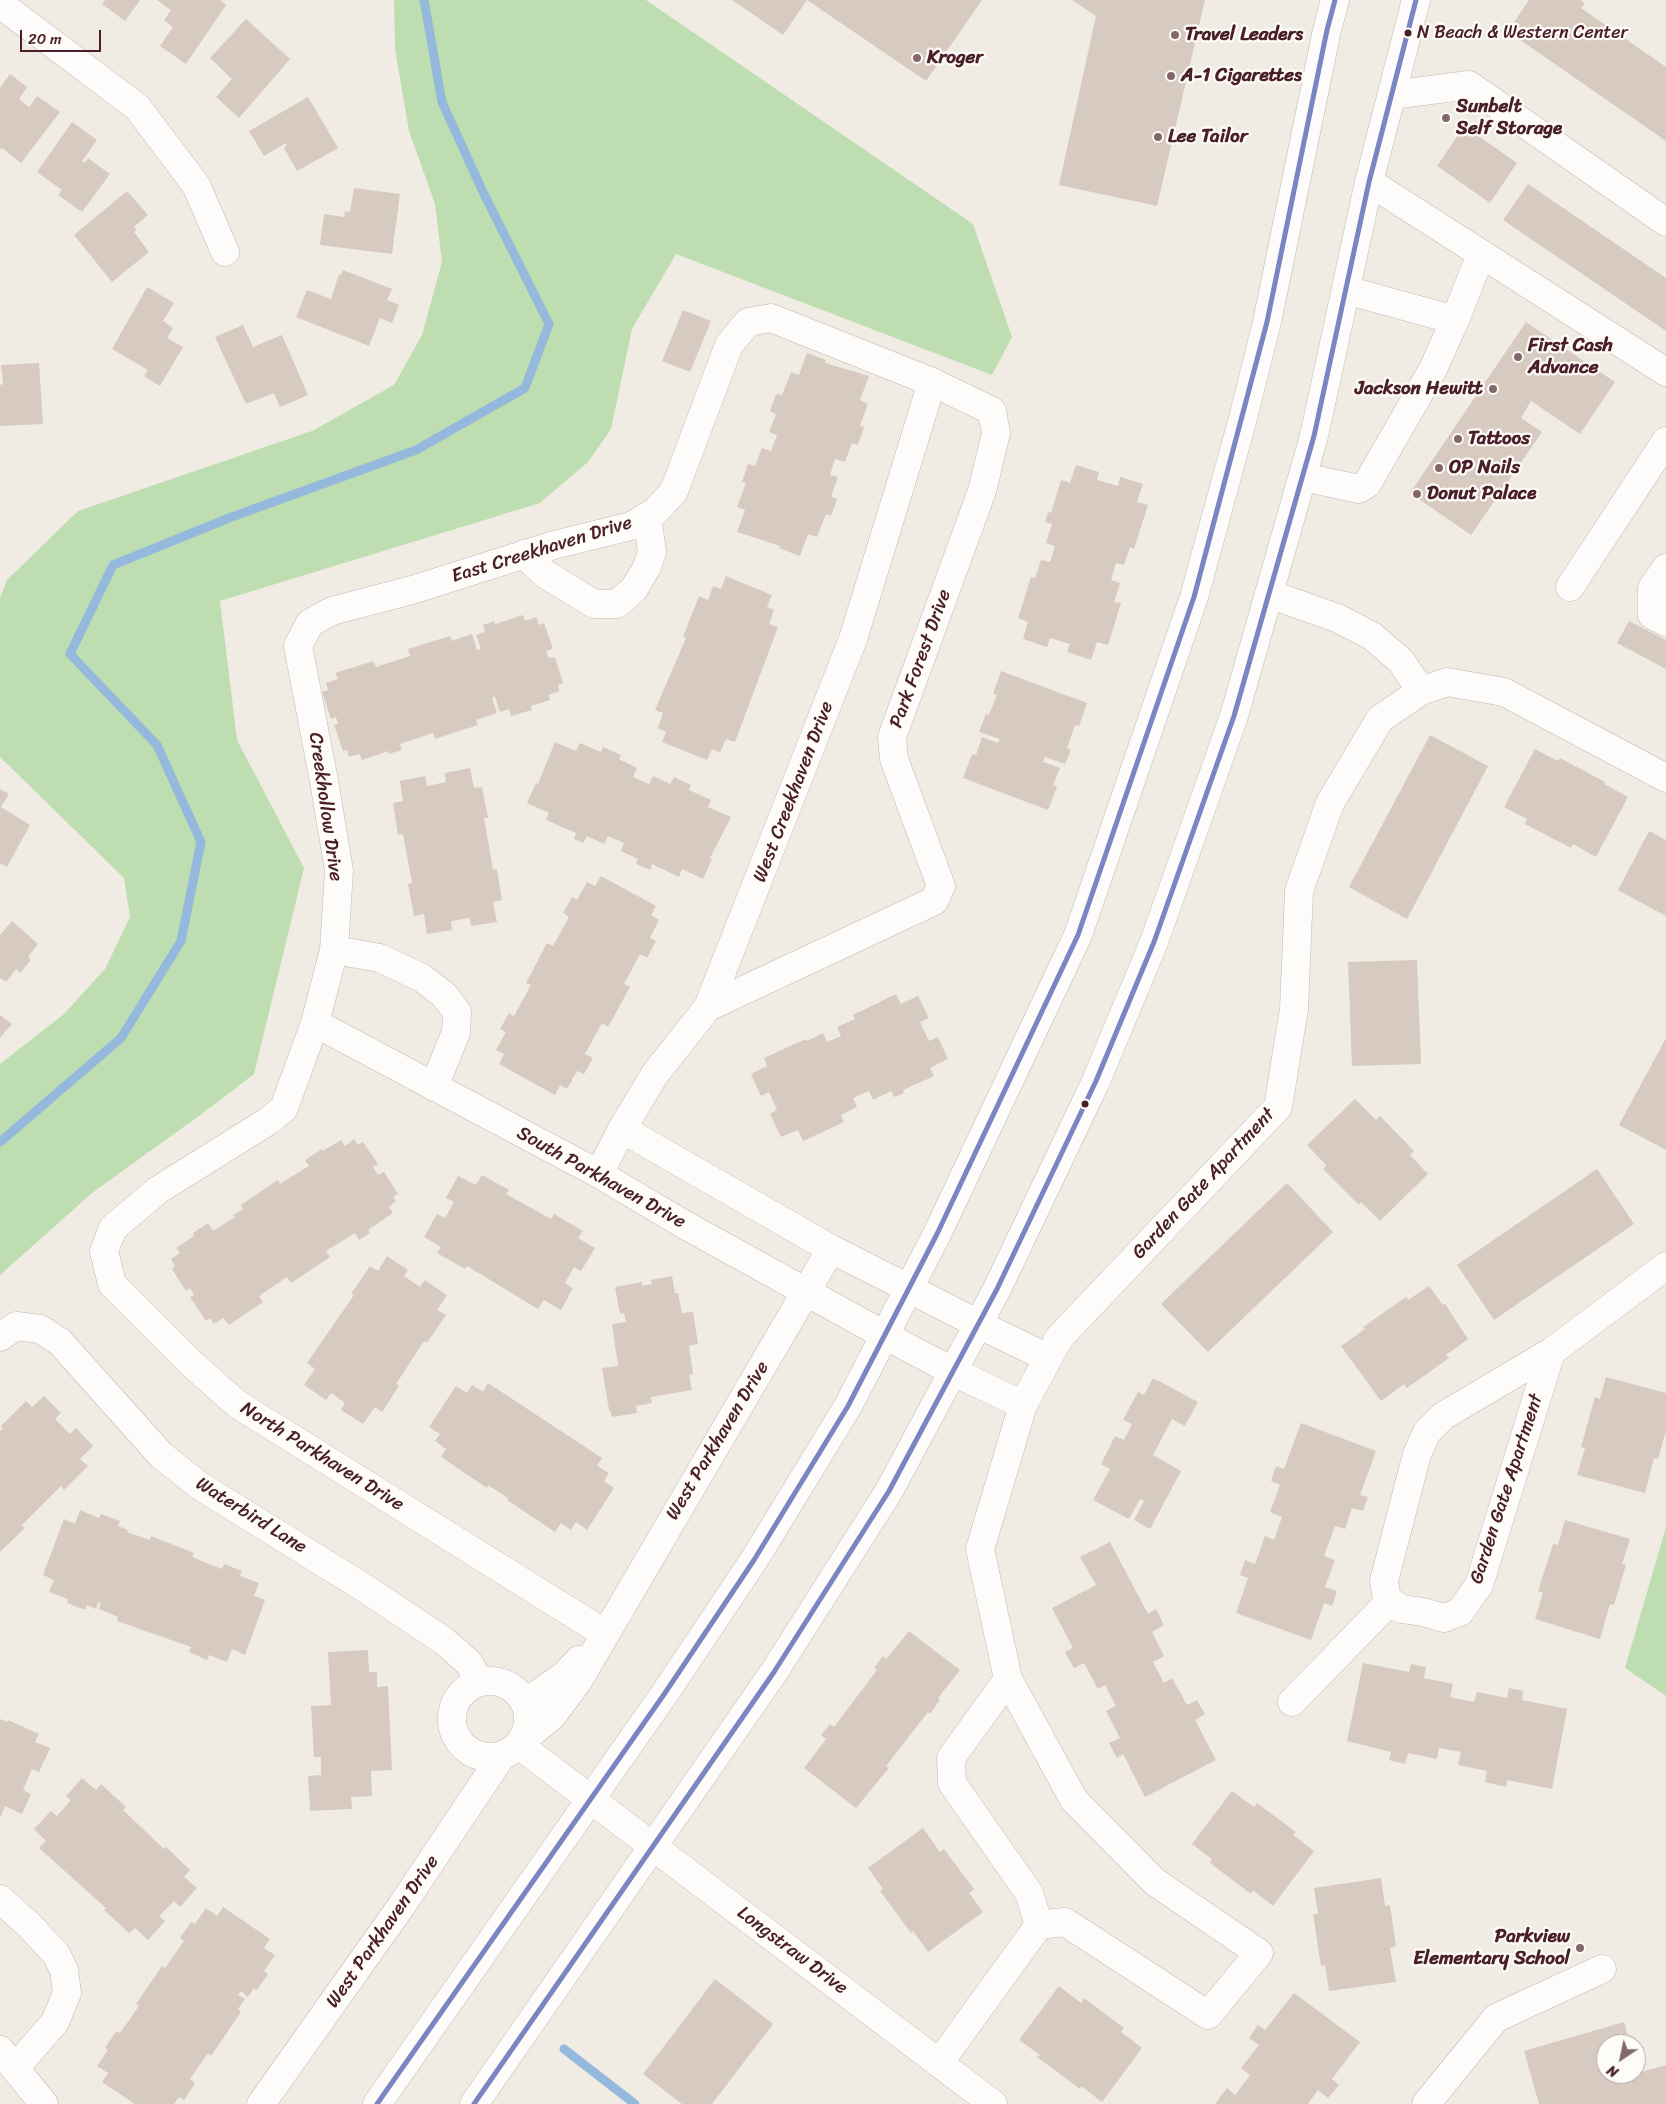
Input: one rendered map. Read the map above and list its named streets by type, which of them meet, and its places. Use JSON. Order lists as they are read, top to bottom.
{
  "streets": {
    "main road": [
      "East Creekhaven Drive",
      "Park Forest Drive",
      "West Creekhaven Drive",
      "Creekhollow Drive",
      "South Parkhaven Drive",
      "Garden Gate Apartment",
      "West Parkhaven Drive",
      "North Parkhaven Drive",
      "Waterbird Lane",
      "Longstraw Drive"
    ]
  },
  "crossings": [
    ["East Creekhaven Drive", "Park Forest Drive"],
    ["East Creekhaven Drive", "West Creekhaven Drive"],
    ["East Creekhaven Drive", "Creekhollow Drive"],
    ["Park Forest Drive", "West Creekhaven Drive"],
    ["West Creekhaven Drive", "South Parkhaven Drive"],
    ["Creekhollow Drive", "South Parkhaven Drive"],
    ["Creekhollow Drive", "North Parkhaven Drive"],
    ["South Parkhaven Drive", "West Parkhaven Drive"],
    ["West Parkhaven Drive", "North Parkhaven Drive"],
    ["West Parkhaven Drive", "Waterbird Lane"]
  ],
  "places": [
    "N Beach & Western Center",
    "Travel Leaders",
    "Kroger",
    "A-1 Cigarettes",
    "Sunbelt Self Storage",
    "Lee Tailor",
    "First Cash Advance",
    "Jackson Hewitt",
    "Tattoos",
    "OP Nails",
    "Donut Palace",
    "Parkview Elementary School"
  ],
  "scale_bar": "20 m",
  "north": "bottom left"
}
